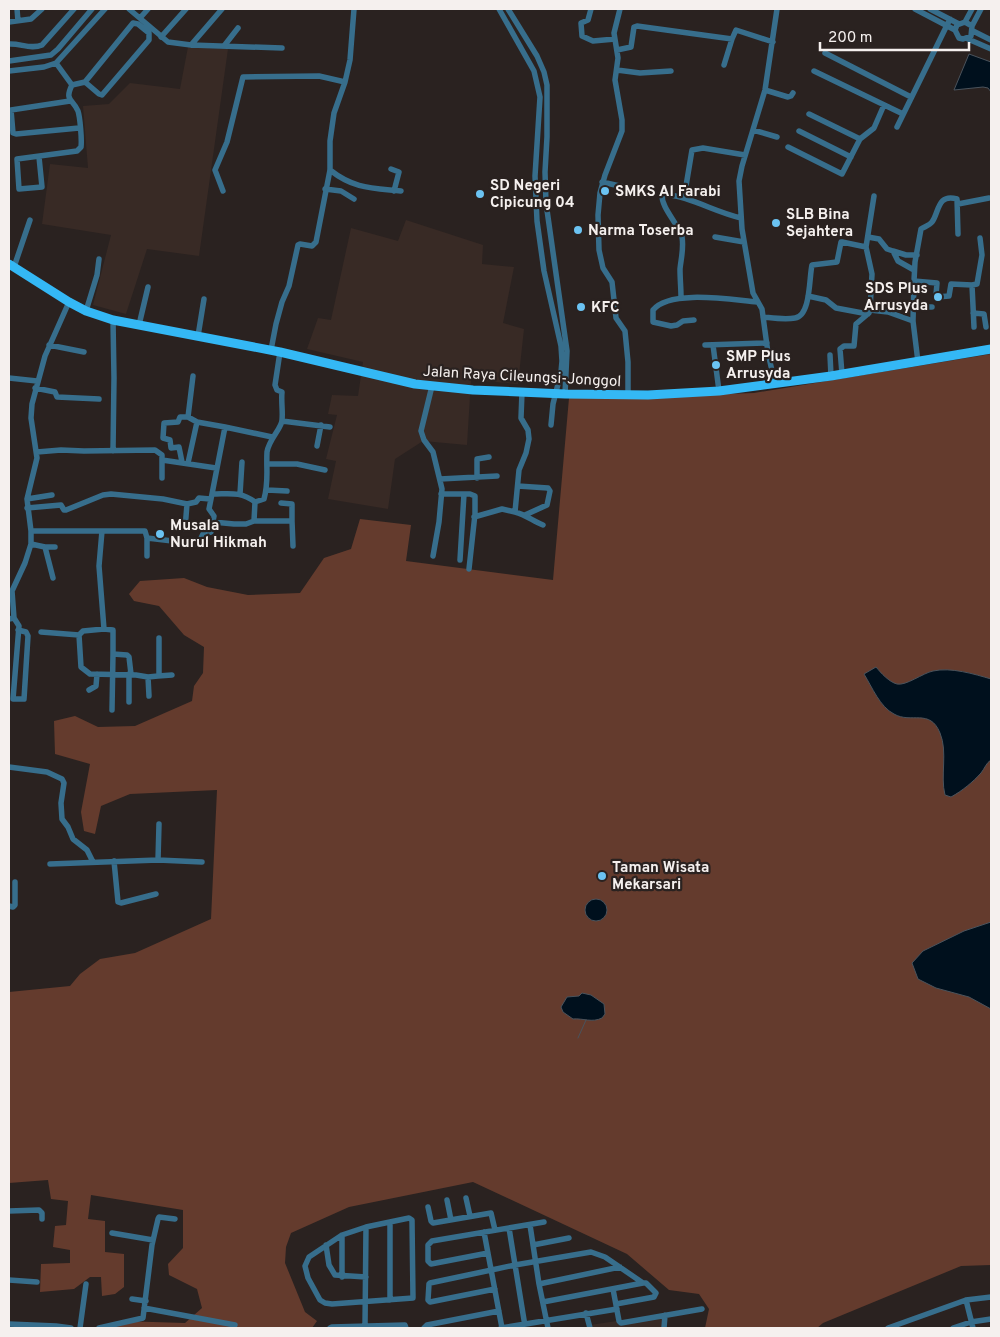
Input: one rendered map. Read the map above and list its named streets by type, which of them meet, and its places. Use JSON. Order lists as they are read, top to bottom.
{
  "streets": {
    "main road": ["Jalan Raya Cileungsi-Jonggol"]
  },
  "places": [
    "SMKS Al Farabi",
    "SD Negeri Cipicung 04",
    "SLB Bina Sejahtera",
    "Narma Toserba",
    "SDS Plus Arrusyda",
    "KFC",
    "SMP Plus Arrusyda",
    "Musala Nurul Hikmah",
    "Taman Wisata Mekarsari"
  ],
  "scale_bar": "200 m"
}
